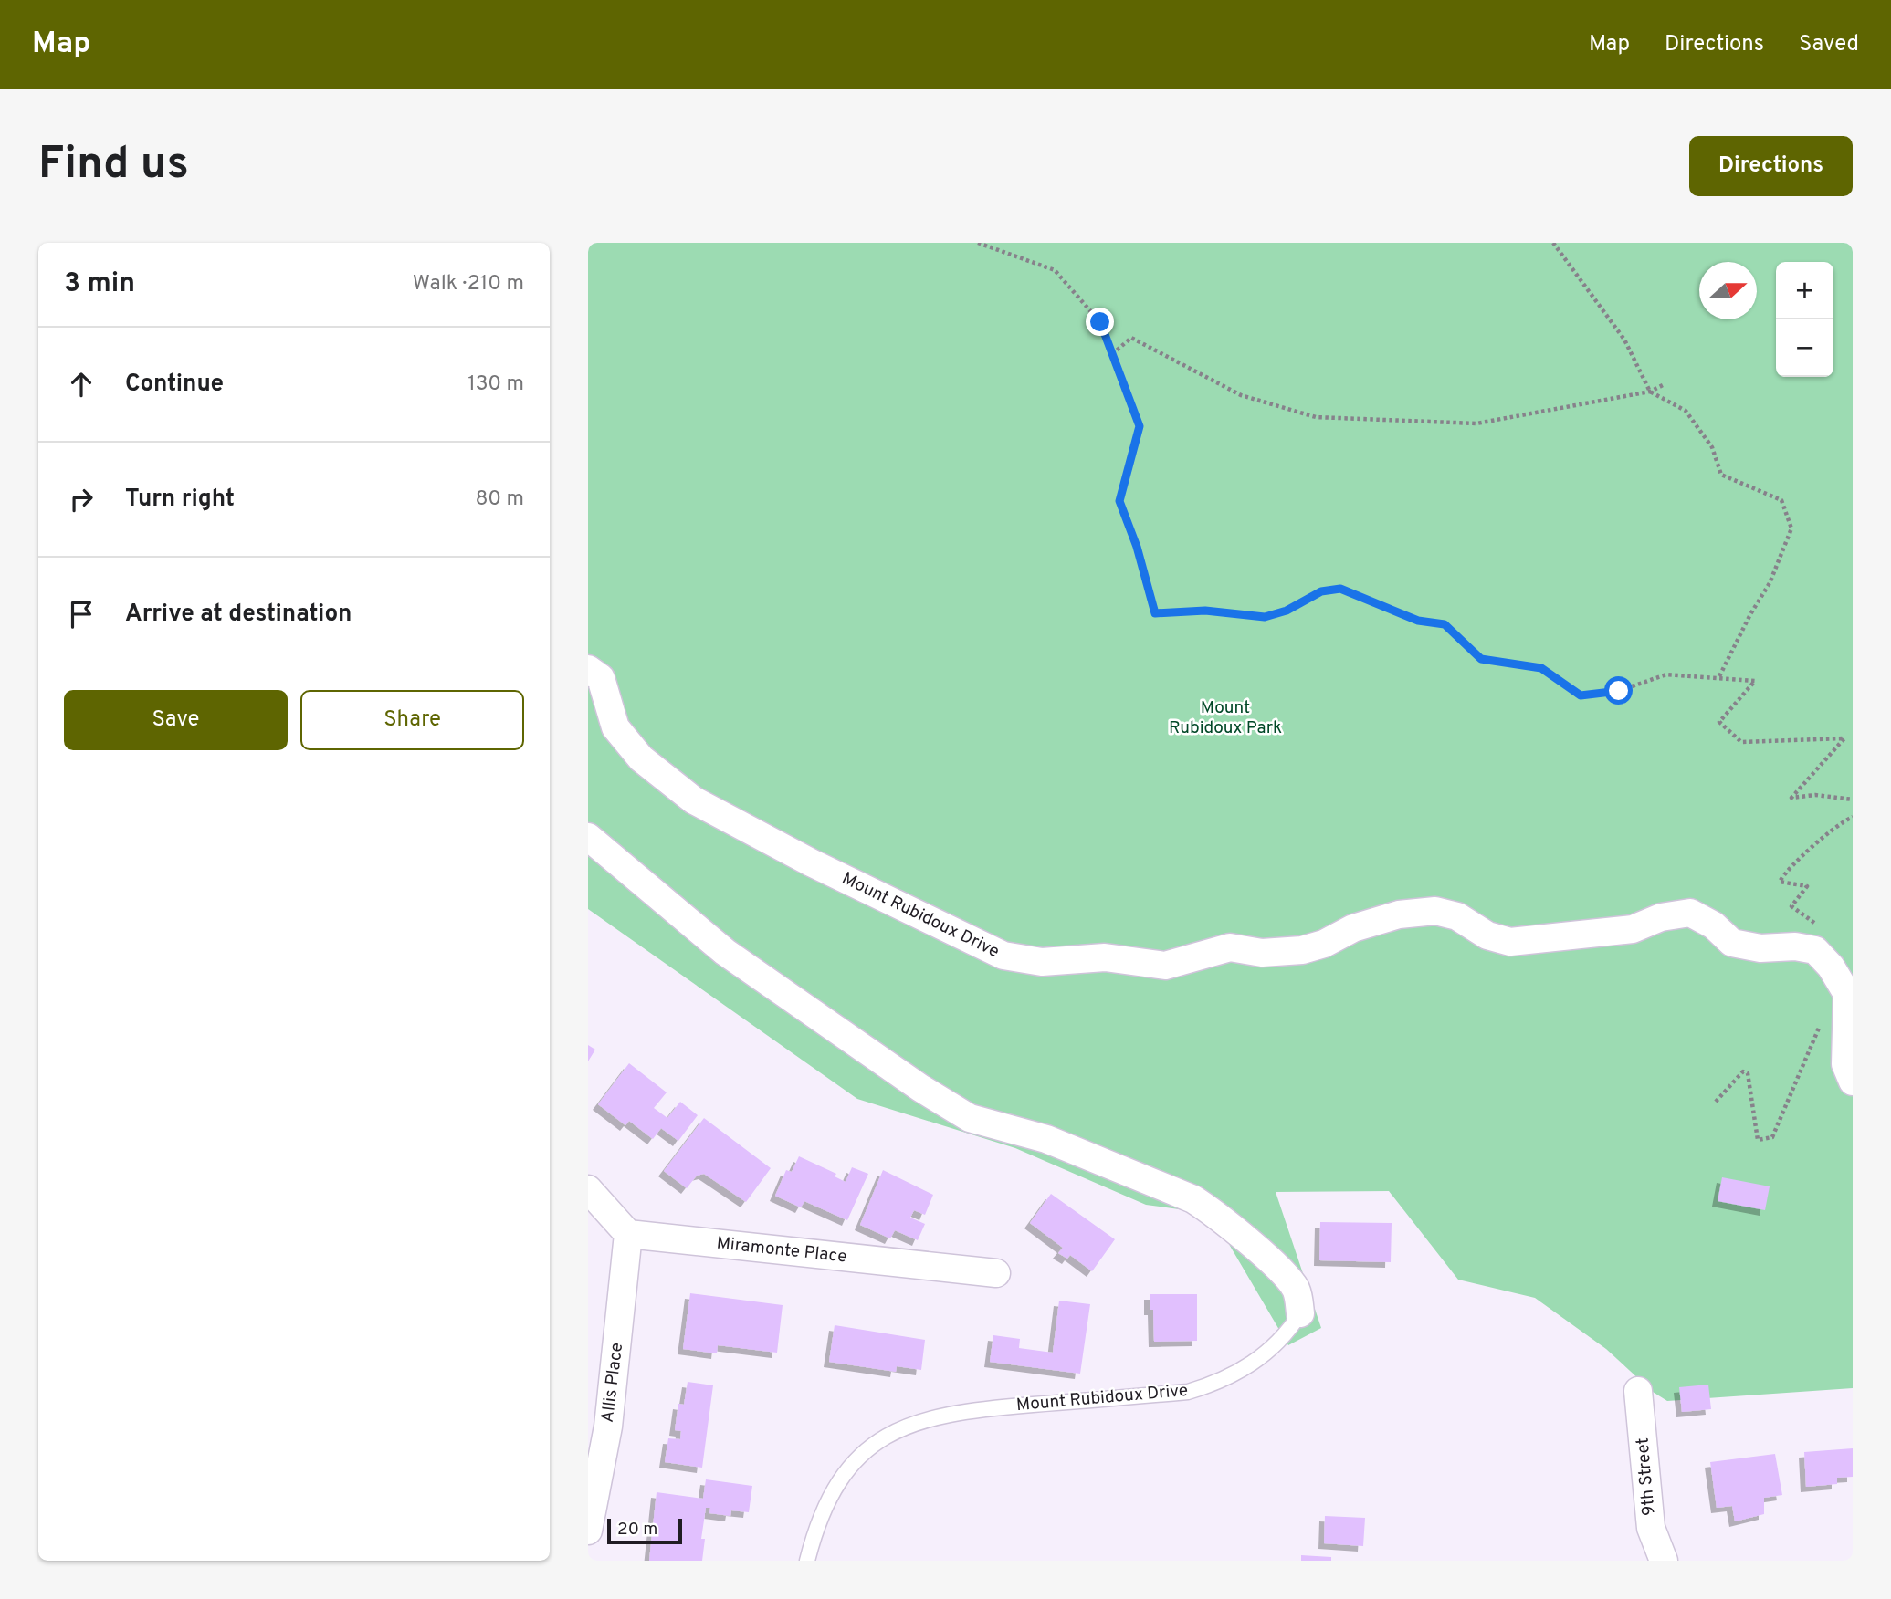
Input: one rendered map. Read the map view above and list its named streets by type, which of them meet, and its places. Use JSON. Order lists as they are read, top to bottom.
{
  "streets": {
    "street": [
      "Mount Rubidoux Drive",
      "Miramonte Place",
      "Allis Place",
      "9th Street"
    ]
  },
  "crossings": [
    ["Miramonte Place", "Allis Place"]
  ],
  "parks": ["Mount Rubidoux Park"],
  "scale_bar": "20 m",
  "north": "right",
  "page": {
    "header": "Map",
    "nav": ["Map", "Directions", "Saved"],
    "buttons": [
      "Directions",
      ["Save", "Share"]
    ],
    "title": "Find us",
    "heading": ["3 min", "Walk · 210 m"],
    "map_buttons": ["+", "−"],
    "list": [
      ["Continue", "130 m"],
      ["Turn right", "80 m"],
      "Arrive at destination"
    ],
    "scale": "20 m"
  }
}
